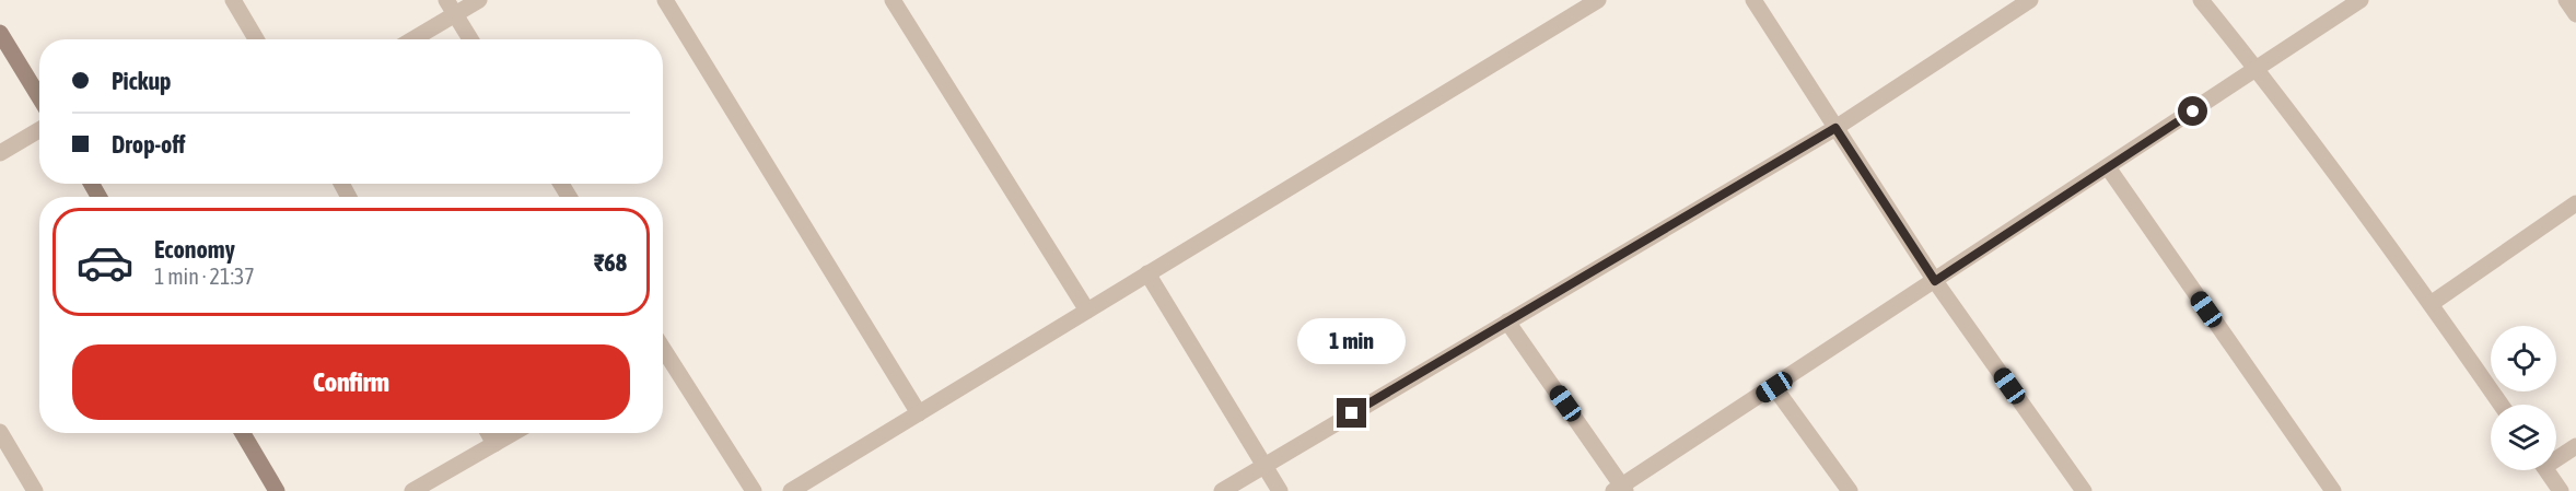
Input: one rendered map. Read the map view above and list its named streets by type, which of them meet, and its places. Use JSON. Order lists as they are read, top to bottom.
{
  "page": {
    "banner": ["Pickup", "Drop-off"],
    "list": [
      {
        "name": "Economy",
        "note": "1 min · 21:37",
        "value": "₹68"
      }
    ],
    "bubble": "1 min",
    "buttons": "Confirm"
  }
}
